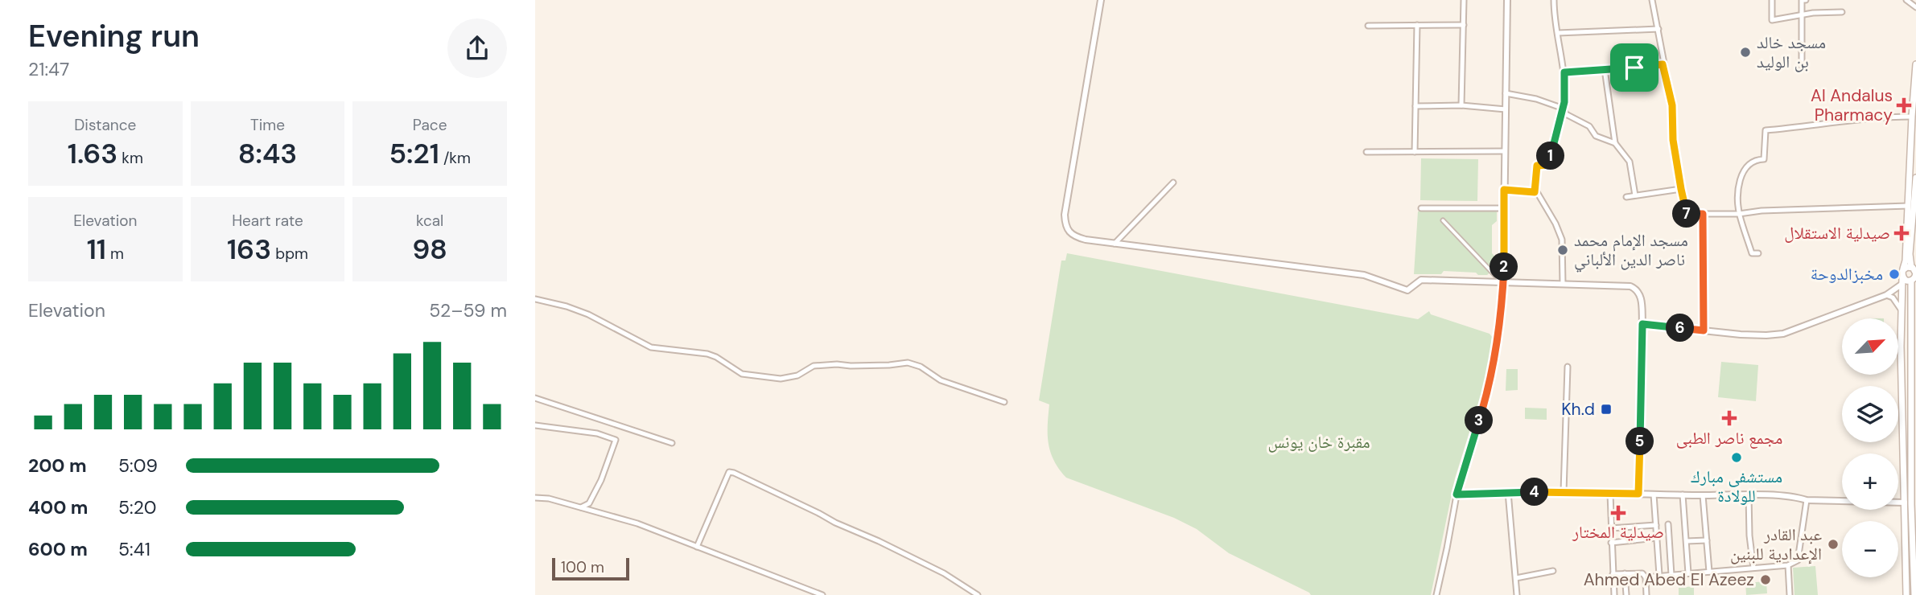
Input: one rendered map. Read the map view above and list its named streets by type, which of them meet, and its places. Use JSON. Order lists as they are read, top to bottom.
{
  "parks": ["مقبرة خان يونس"],
  "places": {
    "other": [
      "مسجد خالد بن الوليد",
      "مسجد الإمام محمد ناصر الدين الألباني",
      "مخبزالدوحة",
      "مستشفى مبارك للولادة",
      "عبد القادر الإعدادية للبنين",
      "Ahmed Abed El Azeez"
    ],
    "health": [
      "Al Andalus Pharmacy",
      "صيدلية الاستقلال",
      "مجمع ناصر الطبى",
      "صيدلية المختار"
    ],
    "transit": ["Kh.d"]
  },
  "scale_bar": "100 m",
  "north": "top right",
  "page": {
    "heading": ["Evening run", "21:47"],
    "stats": [
      ["Distance", "1.63 km"],
      ["Time", "8:43"],
      ["Pace", "5:21 /km"],
      ["Elevation", "11 m"],
      ["Heart rate", "163 bpm"],
      ["kcal", "98"]
    ],
    "pins": [
      "1",
      "7",
      "2",
      "6",
      "3",
      "5",
      "4"
    ],
    "chart": ["Elevation", "52–59 m"],
    "map_buttons": ["+", "−"],
    "list": [
      {
        "name": "200 m",
        "note": "5:09"
      },
      {
        "name": "400 m",
        "note": "5:20"
      },
      {
        "name": "600 m",
        "note": "5:41"
      }
    ],
    "scale": "100 m"
  }
}
